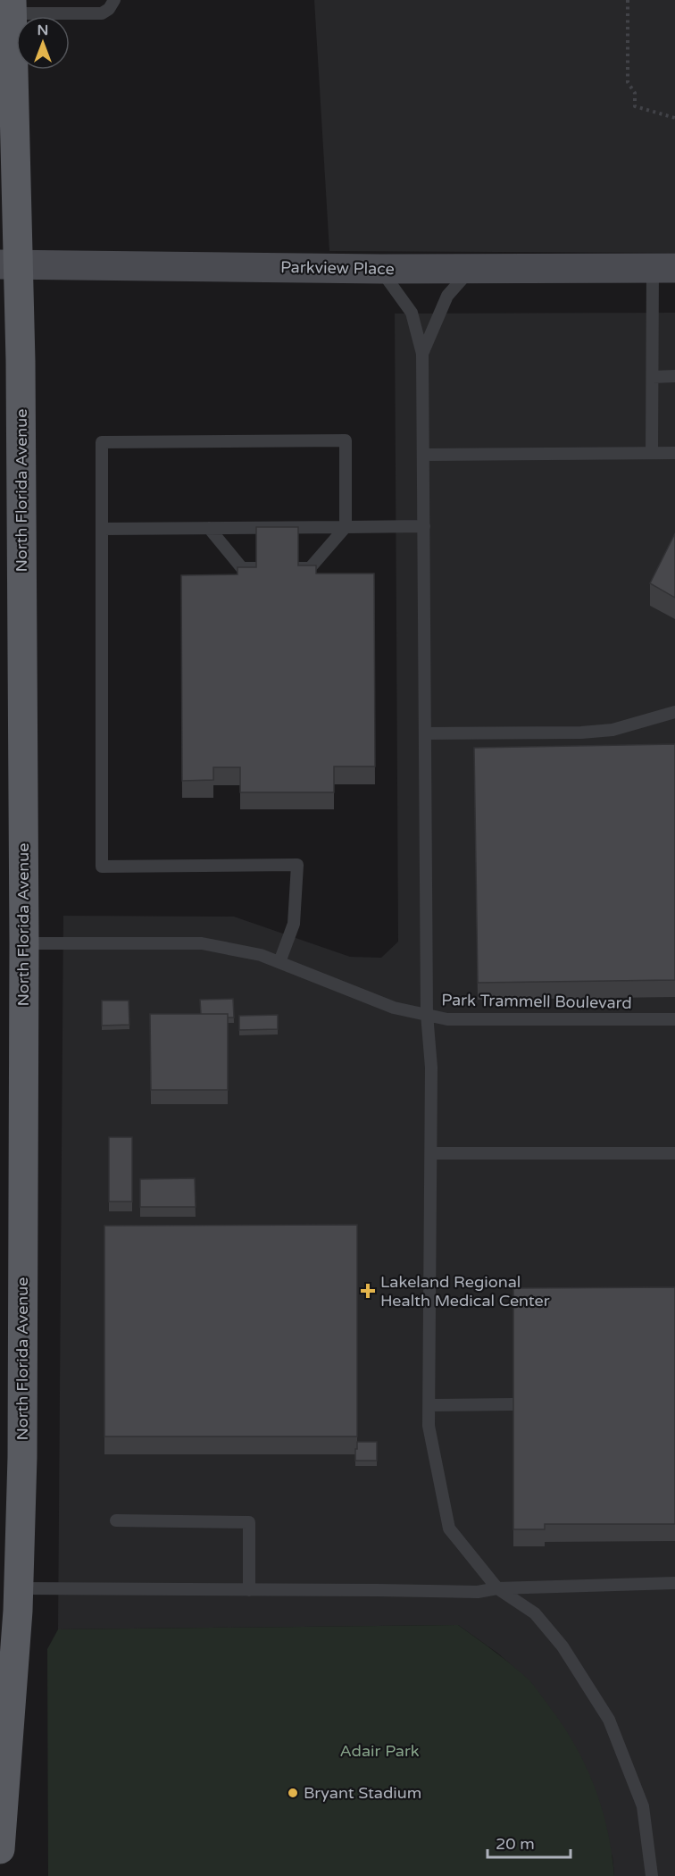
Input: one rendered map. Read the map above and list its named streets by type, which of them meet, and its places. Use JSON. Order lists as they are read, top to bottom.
{
  "streets": {
    "main road": ["North Florida Avenue"],
    "street": ["Parkview Place"],
    "lane": ["Park Trammell Boulevard"]
  },
  "crossings": [
    ["Parkview Place", "North Florida Avenue"],
    ["North Florida Avenue", "Park Trammell Boulevard"]
  ],
  "parks": ["Adair Park"],
  "places": {
    "health": ["Lakeland Regional Health Medical Center"],
    "other": ["Bryant Stadium"]
  },
  "scale_bar": "20 m",
  "north": "top"
}
